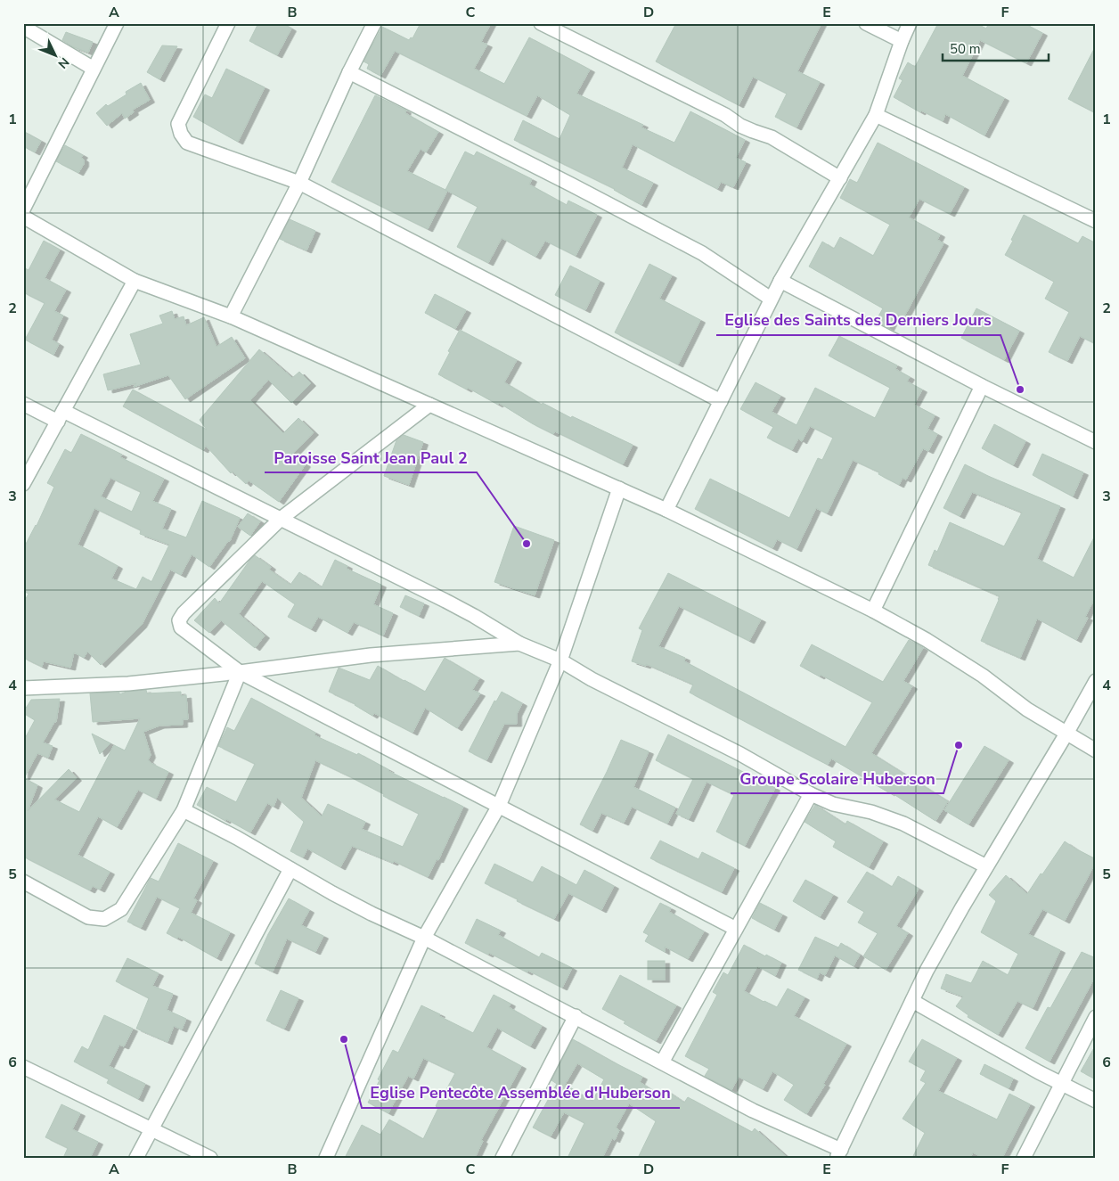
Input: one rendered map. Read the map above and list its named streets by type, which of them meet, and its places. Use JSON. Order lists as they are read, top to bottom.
{
  "places": [
    "Eglise des Saints des Derniers Jours",
    "Paroisse Saint Jean Paul 2",
    "Groupe Scolaire Huberson",
    "Eglise Pentecôte Assemblée d'Huberson"
  ],
  "scale_bar": "50 m",
  "north": "bottom right",
  "grid": {
    "columns": [
      "A",
      "B",
      "C",
      "D",
      "E",
      "F"
    ],
    "rows": [
      "1",
      "2",
      "3",
      "4",
      "5",
      "6"
    ]
  }
}
